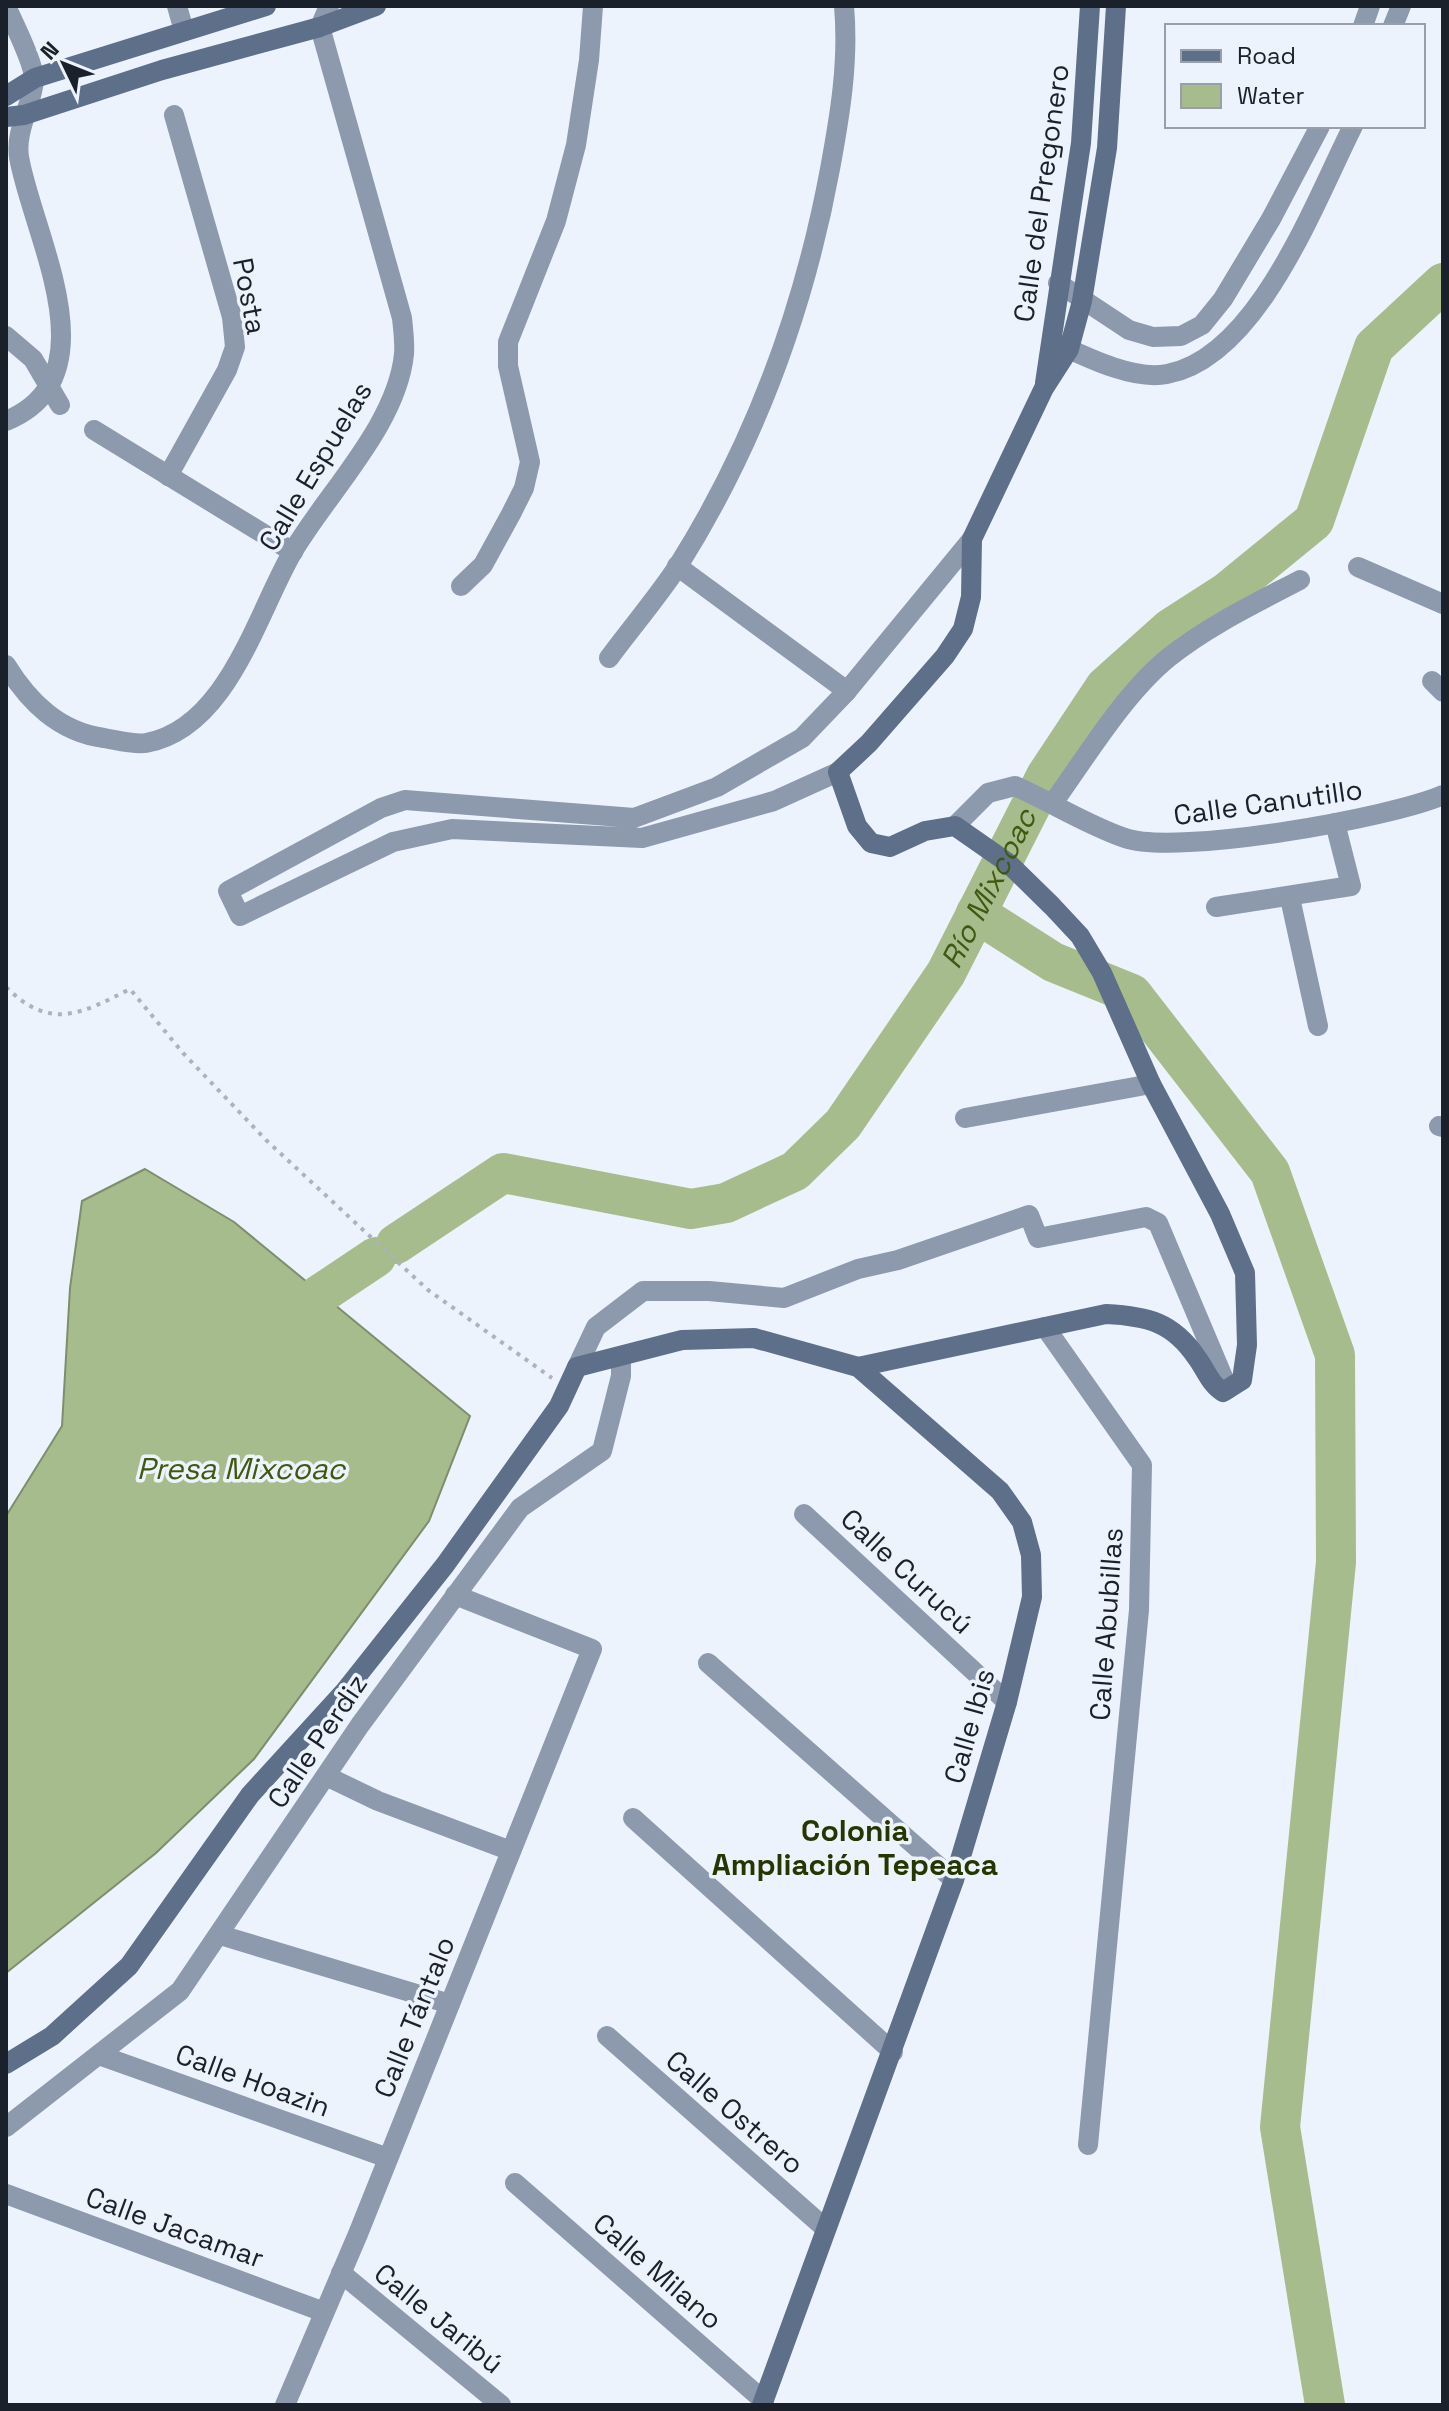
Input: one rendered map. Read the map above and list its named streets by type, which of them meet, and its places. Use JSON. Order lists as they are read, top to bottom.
{
  "streets": {
    "street": [
      "Calle del Pregonero",
      "Posta",
      "Calle Espuelas",
      "Calle Canutillo",
      "Calle Curucú",
      "Calle Abubillas",
      "Calle Ibis",
      "Calle Perdiz",
      "Calle Tántalo",
      "Calle Hoazin",
      "Calle Ostrero",
      "Calle Jacamar",
      "Calle Milano",
      "Calle Jaribú"
    ]
  },
  "crossings": [
    ["Calle Curucú", "Calle Ibis"],
    ["Calle Ibis", "Calle Perdiz"],
    ["Calle Ibis", "Calle Ostrero"],
    ["Calle Ibis", "Calle Milano"],
    ["Calle Perdiz", "Calle Tántalo"],
    ["Calle Perdiz", "Calle Hoazin"],
    ["Calle Tántalo", "Calle Hoazin"],
    ["Calle Tántalo", "Calle Jacamar"],
    ["Calle Tántalo", "Calle Jaribú"]
  ],
  "districts": ["Colonia Ampliación Tepeaca"],
  "water": ["Río Mixcoac", "Presa Mixcoac"],
  "legend": ["Road", "Water"],
  "north": "top left"
}
